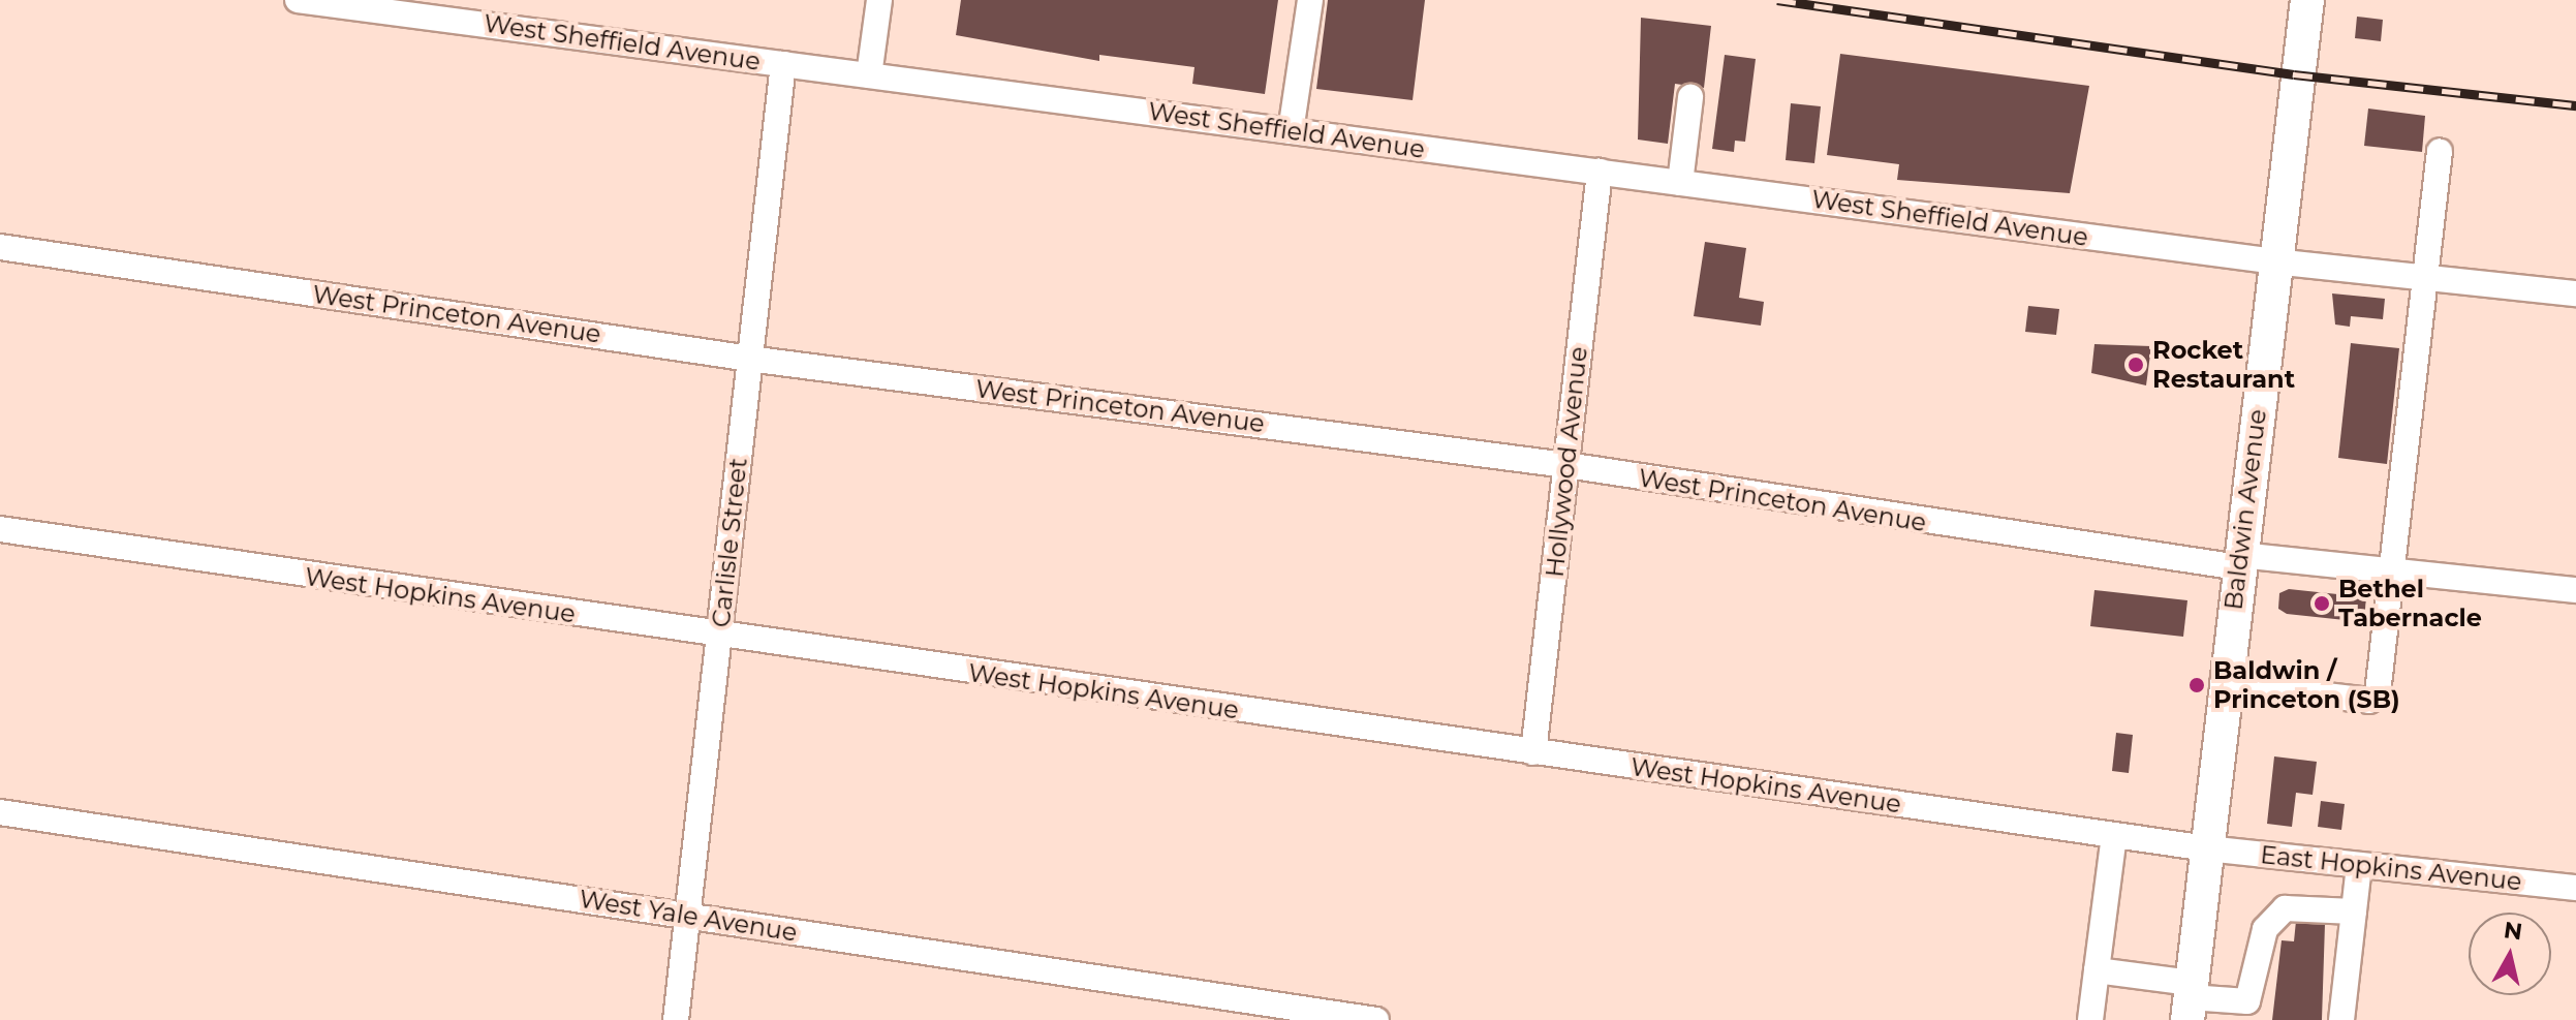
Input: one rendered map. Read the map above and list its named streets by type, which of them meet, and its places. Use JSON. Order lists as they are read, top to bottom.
{
  "streets": {
    "main road": ["Baldwin Avenue"],
    "street": [
      "West Sheffield Avenue",
      "West Princeton Avenue",
      "Hollywood Avenue",
      "Carlisle Street",
      "West Hopkins Avenue",
      "East Hopkins Avenue",
      "West Yale Avenue"
    ]
  },
  "crossings": [
    ["West Sheffield Avenue", "Hollywood Avenue"],
    ["West Sheffield Avenue", "Baldwin Avenue"],
    ["West Sheffield Avenue", "Carlisle Street"],
    ["West Princeton Avenue", "Hollywood Avenue"],
    ["West Princeton Avenue", "Baldwin Avenue"],
    ["West Princeton Avenue", "Carlisle Street"],
    ["Hollywood Avenue", "West Hopkins Avenue"],
    ["Baldwin Avenue", "West Hopkins Avenue"],
    ["Baldwin Avenue", "East Hopkins Avenue"],
    ["Carlisle Street", "West Hopkins Avenue"],
    ["Carlisle Street", "West Yale Avenue"],
    ["West Hopkins Avenue", "East Hopkins Avenue"]
  ],
  "places": ["Rocket Restaurant", "Bethel Tabernacle", "Baldwin / Princeton (SB)"],
  "north": "top"
}
